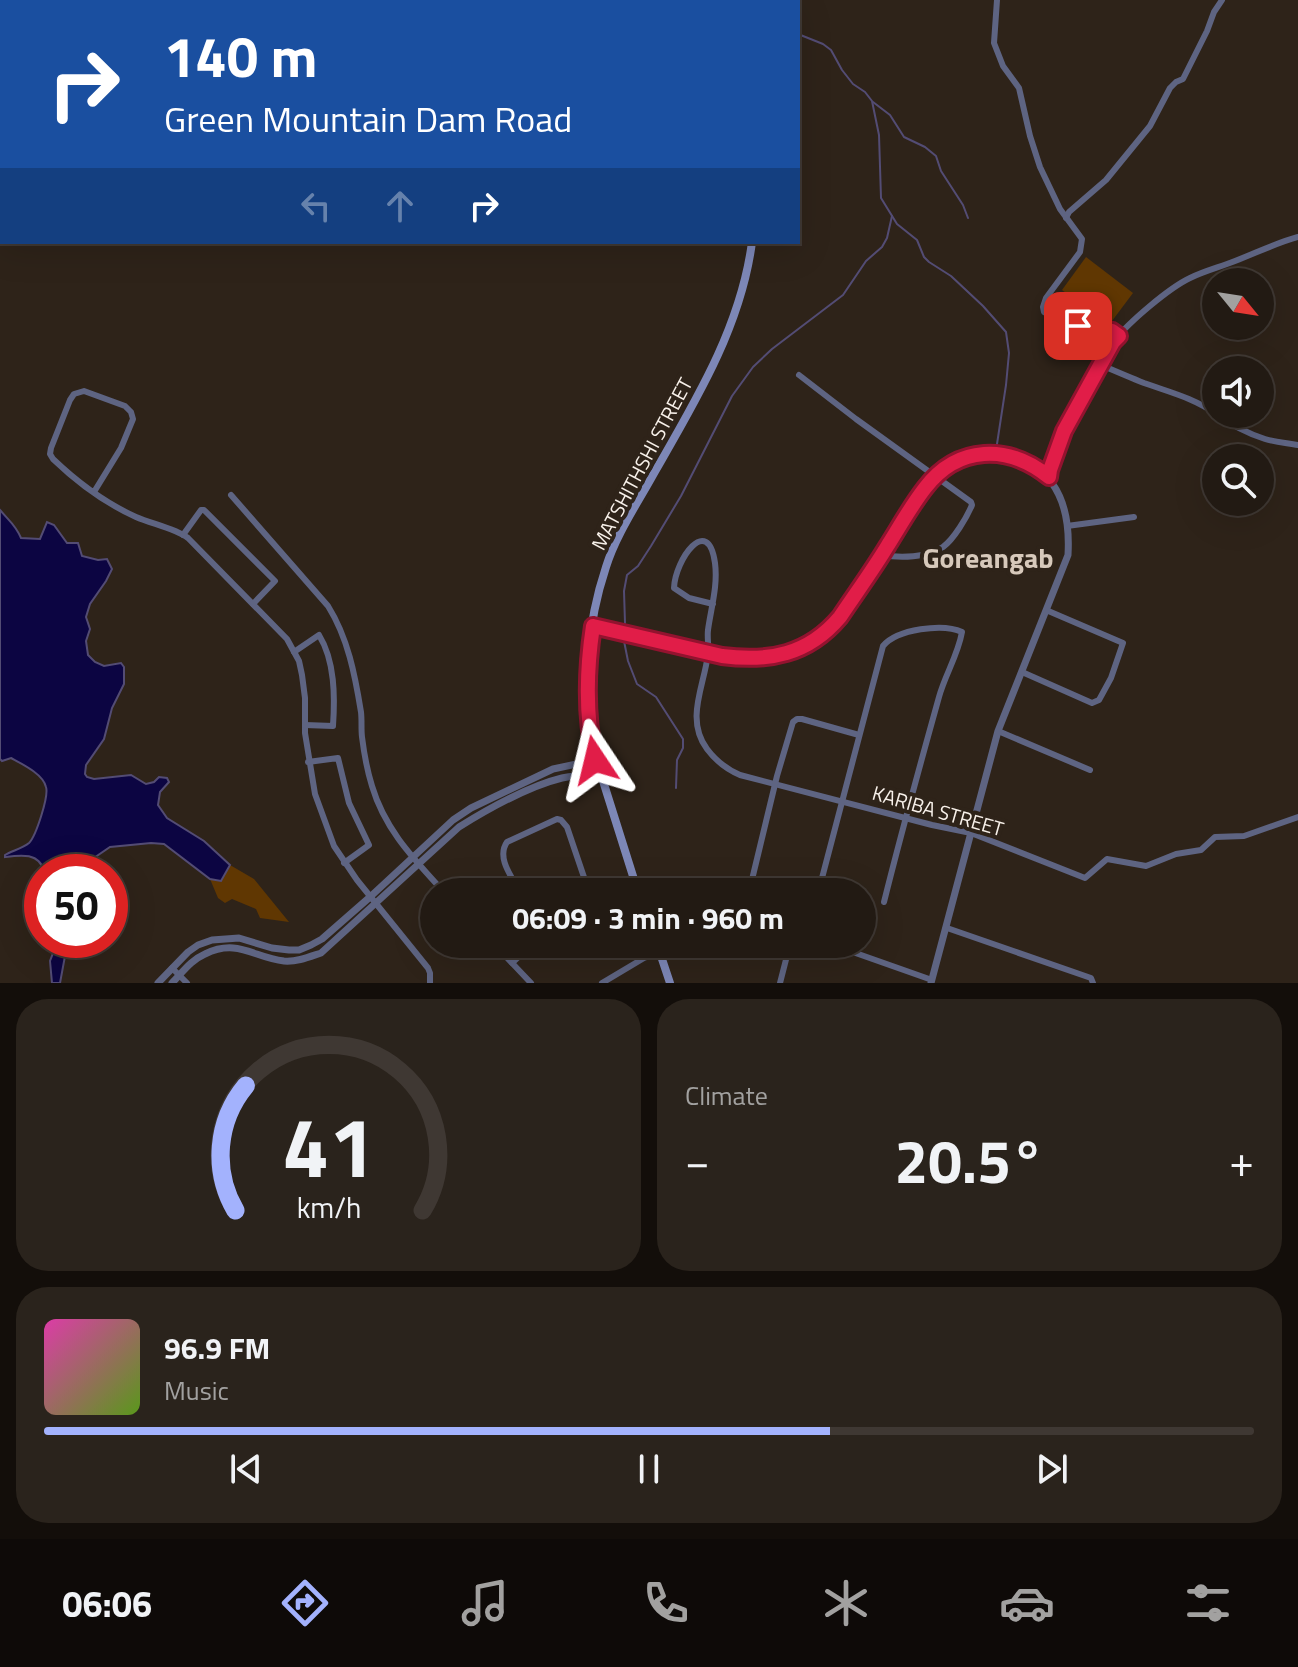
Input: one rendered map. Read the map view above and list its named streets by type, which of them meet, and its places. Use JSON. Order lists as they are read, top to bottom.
{
  "streets": {
    "main road": ["MATSHITHSHI STREET"],
    "street": ["KARIBA STREET"]
  },
  "districts": ["Goreangab"],
  "north": "bottom right",
  "page": {
    "turn": ["140 m", "Green Mountain Dam Road"],
    "limit": "50",
    "trip": "06:09 · 3 min · 960 m",
    "tile": "Climate",
    "heat": ["−", "20.5°", "+"],
    "song": ["96.9 FM", "Music"],
    "tabs": "06:06",
    "gauge": ["41", "km/h"]
  }
}
